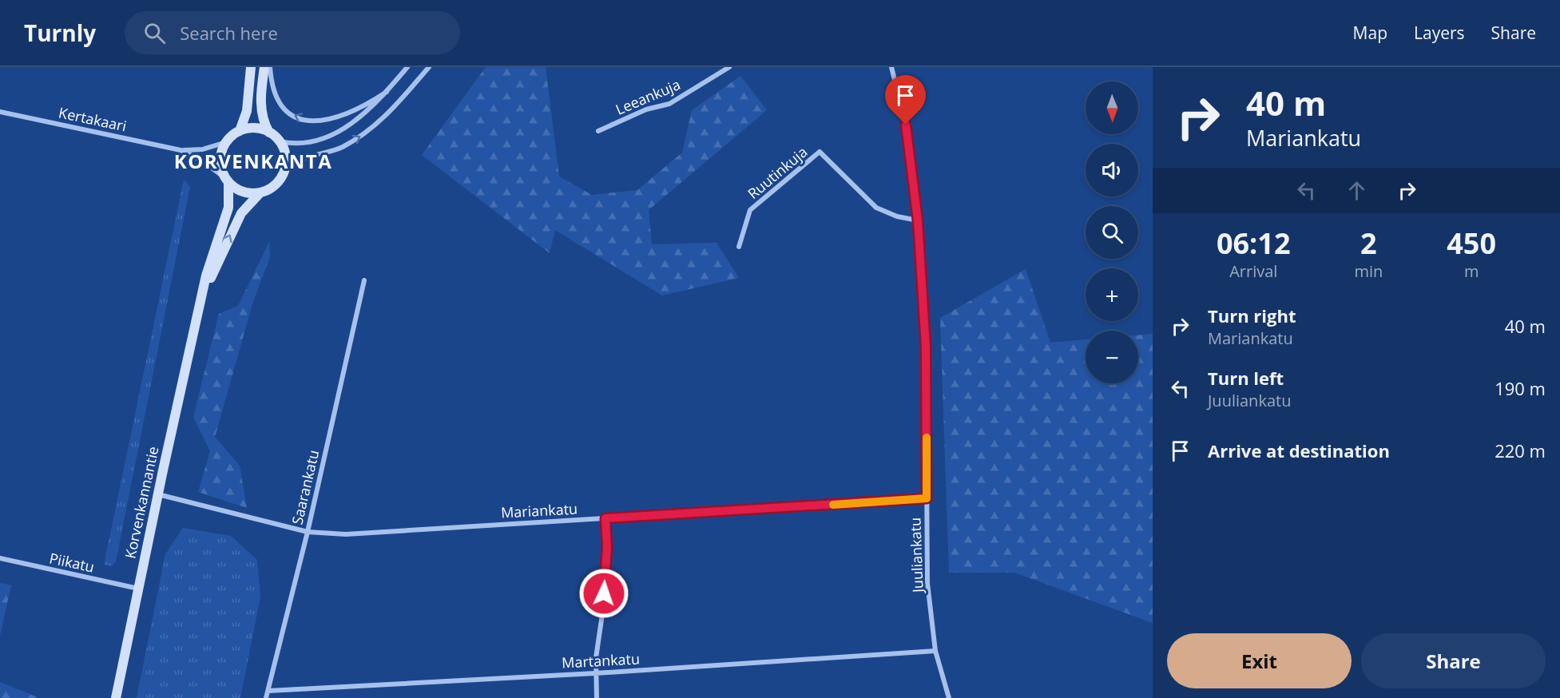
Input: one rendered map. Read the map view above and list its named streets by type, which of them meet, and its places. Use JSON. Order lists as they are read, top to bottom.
{
  "streets": {
    "main road": ["Korvenkannantie"],
    "street": [
      "Leeankuja",
      "Kertakaari",
      "Ruutinkuja",
      "Saarankatu",
      "Mariankatu",
      "Juuliankatu",
      "Piikatu",
      "Martankatu"
    ]
  },
  "crossings": [
    ["Kertakaari", "Korvenkannantie"],
    ["Ruutinkuja", "Juuliankatu"],
    ["Saarankatu", "Mariankatu"],
    ["Saarankatu", "Martankatu"],
    ["Korvenkannantie", "Mariankatu"],
    ["Korvenkannantie", "Piikatu"],
    ["Mariankatu", "Juuliankatu"],
    ["Juuliankatu", "Martankatu"]
  ],
  "districts": ["KORVENKANTA"],
  "north": "bottom",
  "page": {
    "header": "Turnly",
    "search": "Search here",
    "nav": ["Map", "Layers", "Share"],
    "turn": ["40 m", "Mariankatu"],
    "map_buttons": ["+", "−"],
    "eta": [
      "06:12",
      "Arrival",
      "2",
      "min",
      "450",
      "m"
    ],
    "list": [
      {
        "name": "Turn right",
        "note": "Mariankatu",
        "value": "40 m"
      },
      {
        "name": "Turn left",
        "note": "Juuliankatu",
        "value": "190 m"
      },
      {
        "name": "Arrive at destination",
        "value": "220 m"
      }
    ],
    "buttons": ["Exit", "Share"]
  }
}
